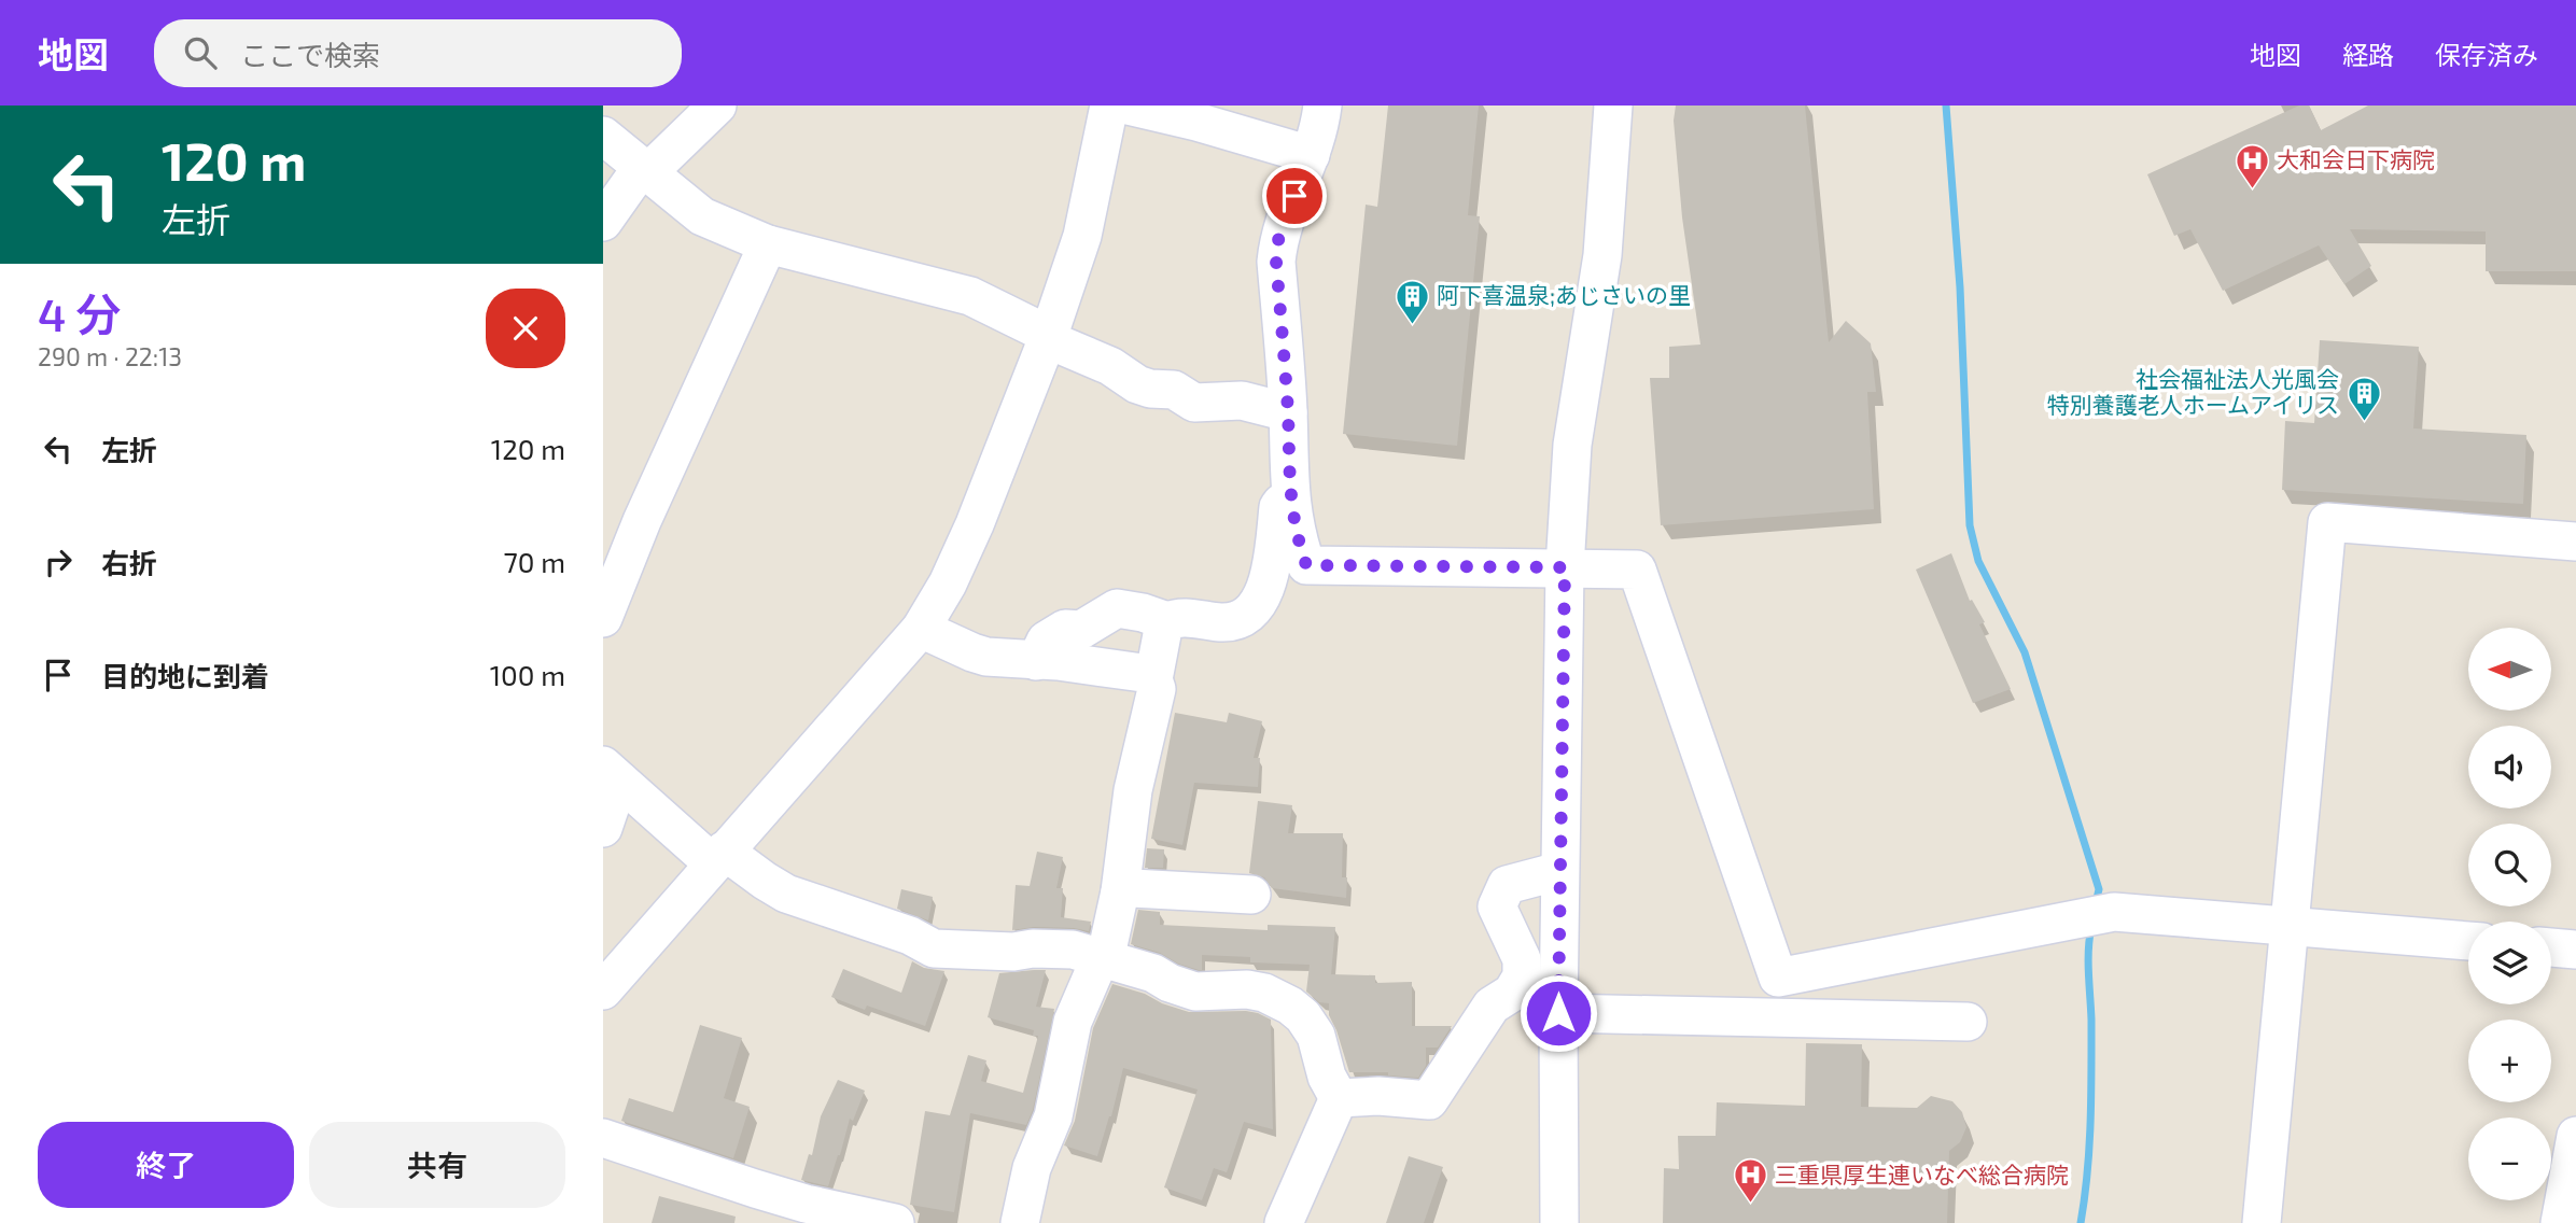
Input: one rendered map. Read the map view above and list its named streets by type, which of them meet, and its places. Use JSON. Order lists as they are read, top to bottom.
{
  "places": {
    "hospital": ["大和会日下病院", "三重県厚生連いなべ総合病院"],
    "building": ["阿下喜温泉;あじさいの里", "社会福祉法人光風会 特別養護老人ホームアイリス"]
  },
  "north": "left",
  "page": {
    "header": "地図",
    "search": "ここで検索",
    "nav": ["地図", "経路", "保存済み"],
    "turn": ["120 m", "左折"],
    "heading": ["4 分", "290 m · 22:13"],
    "list": [
      {
        "name": "左折",
        "value": "120 m"
      },
      {
        "name": "右折",
        "value": "70 m"
      },
      {
        "name": "目的地に到着",
        "value": "100 m"
      }
    ],
    "map_buttons": ["+", "−"],
    "buttons": ["終了", "共有"]
  }
}
